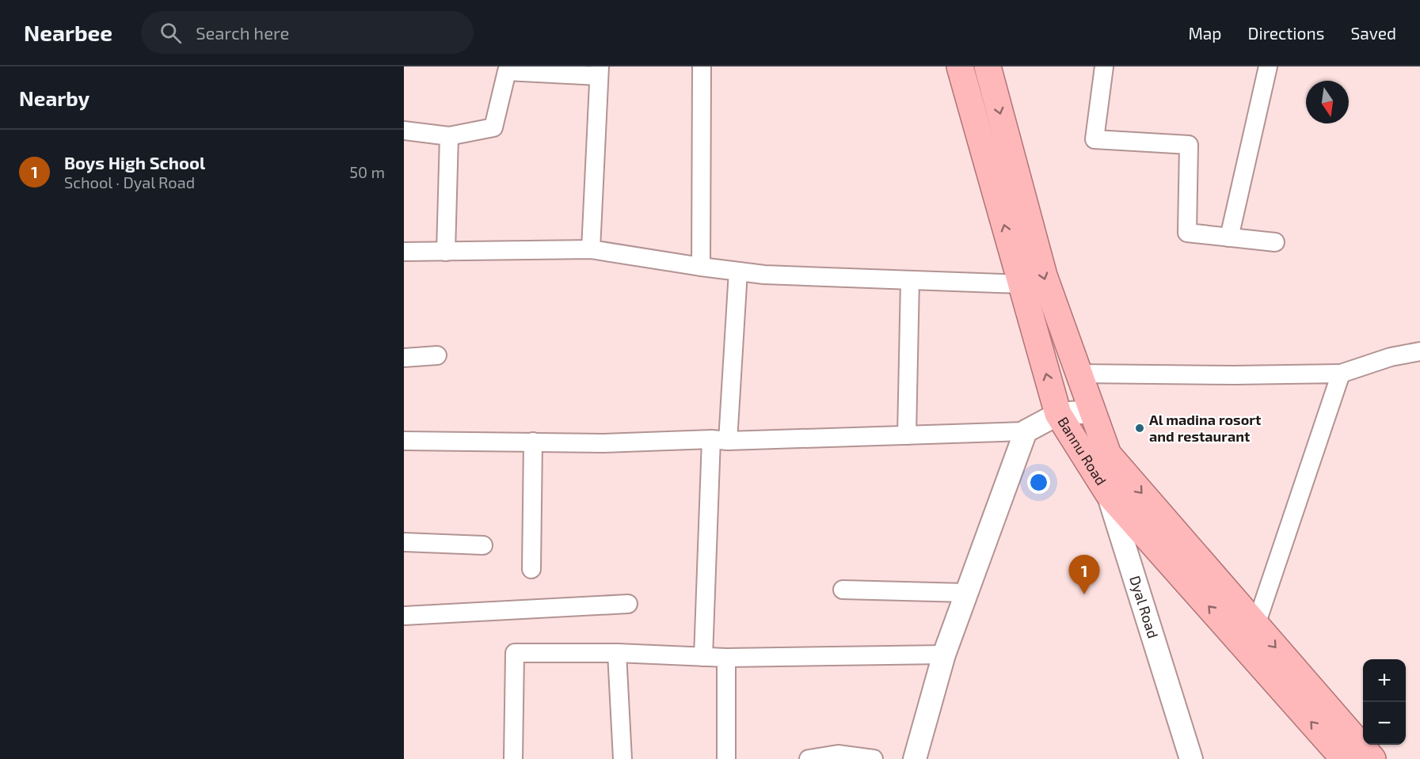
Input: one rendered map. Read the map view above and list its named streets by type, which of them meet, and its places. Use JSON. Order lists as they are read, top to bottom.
{
  "streets": {
    "highway": ["Bannu Road"],
    "street": ["Dyal Road"]
  },
  "crossings": [
    ["Bannu Road", "Dyal Road"]
  ],
  "places": ["Al madina rosort and restaurant"],
  "north": "bottom",
  "page": {
    "header": "Nearbee",
    "search": "Search here",
    "nav": ["Map", "Directions", "Saved"],
    "heading": "Nearby",
    "list": [
      {
        "mark": "1",
        "name": "Boys High School",
        "note": "School · Dyal Road",
        "value": "50 m"
      }
    ],
    "pins": "1",
    "map_buttons": ["+", "−"]
  }
}
